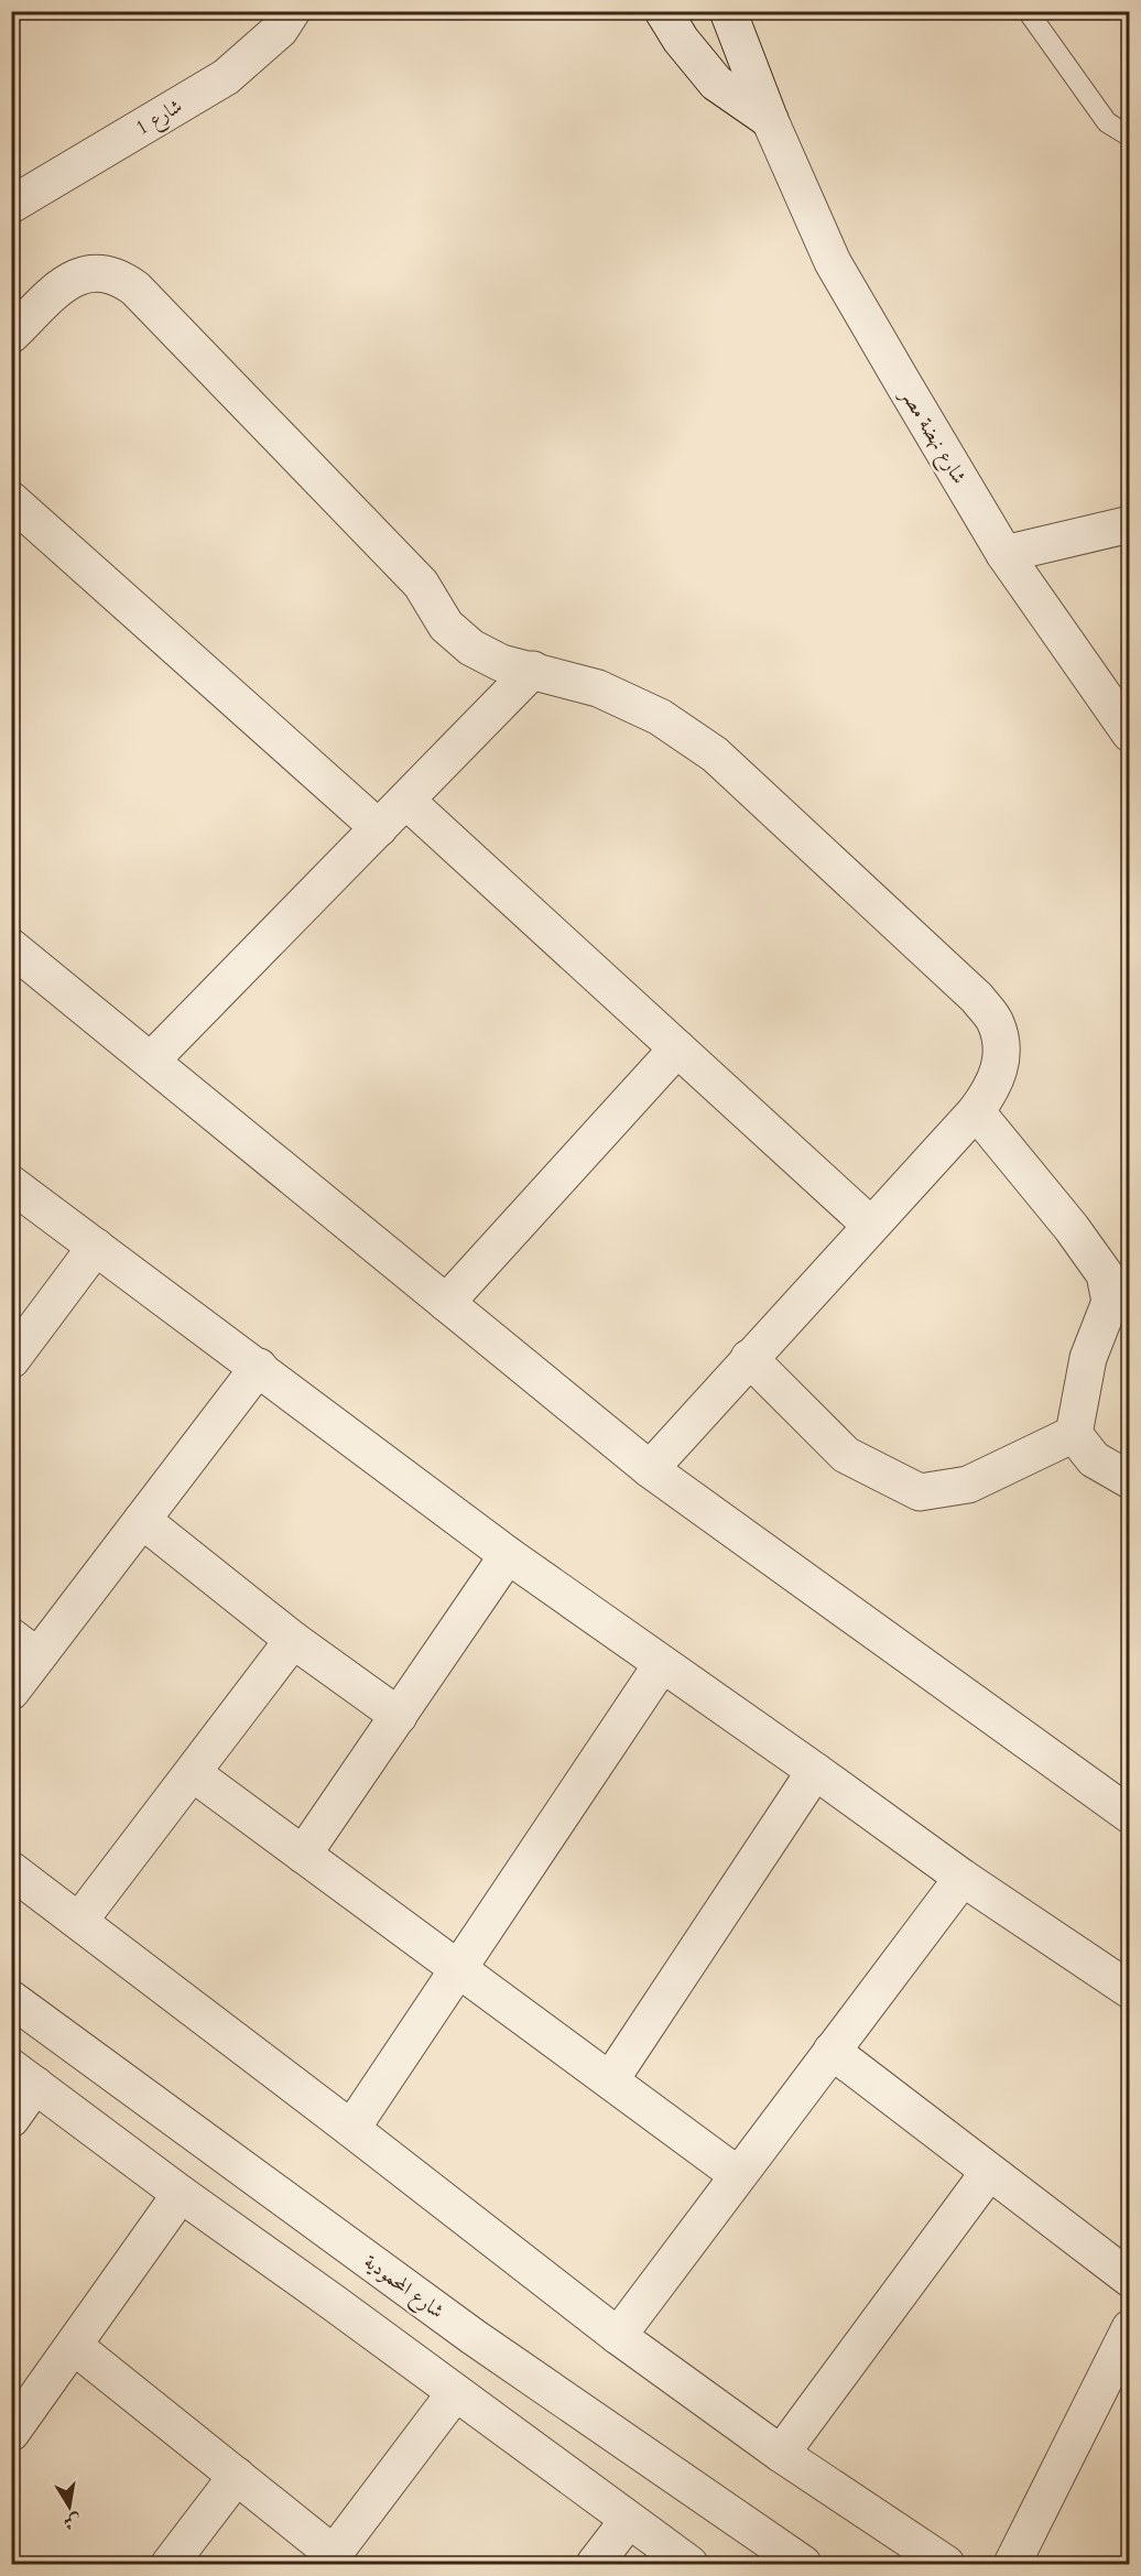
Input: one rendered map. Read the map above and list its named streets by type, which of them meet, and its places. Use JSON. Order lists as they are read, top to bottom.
{
  "streets": {
    "street": ["شارع 1", "شارع نهضة مصر", "شارع المحمودية"]
  },
  "north": "bottom"
}
